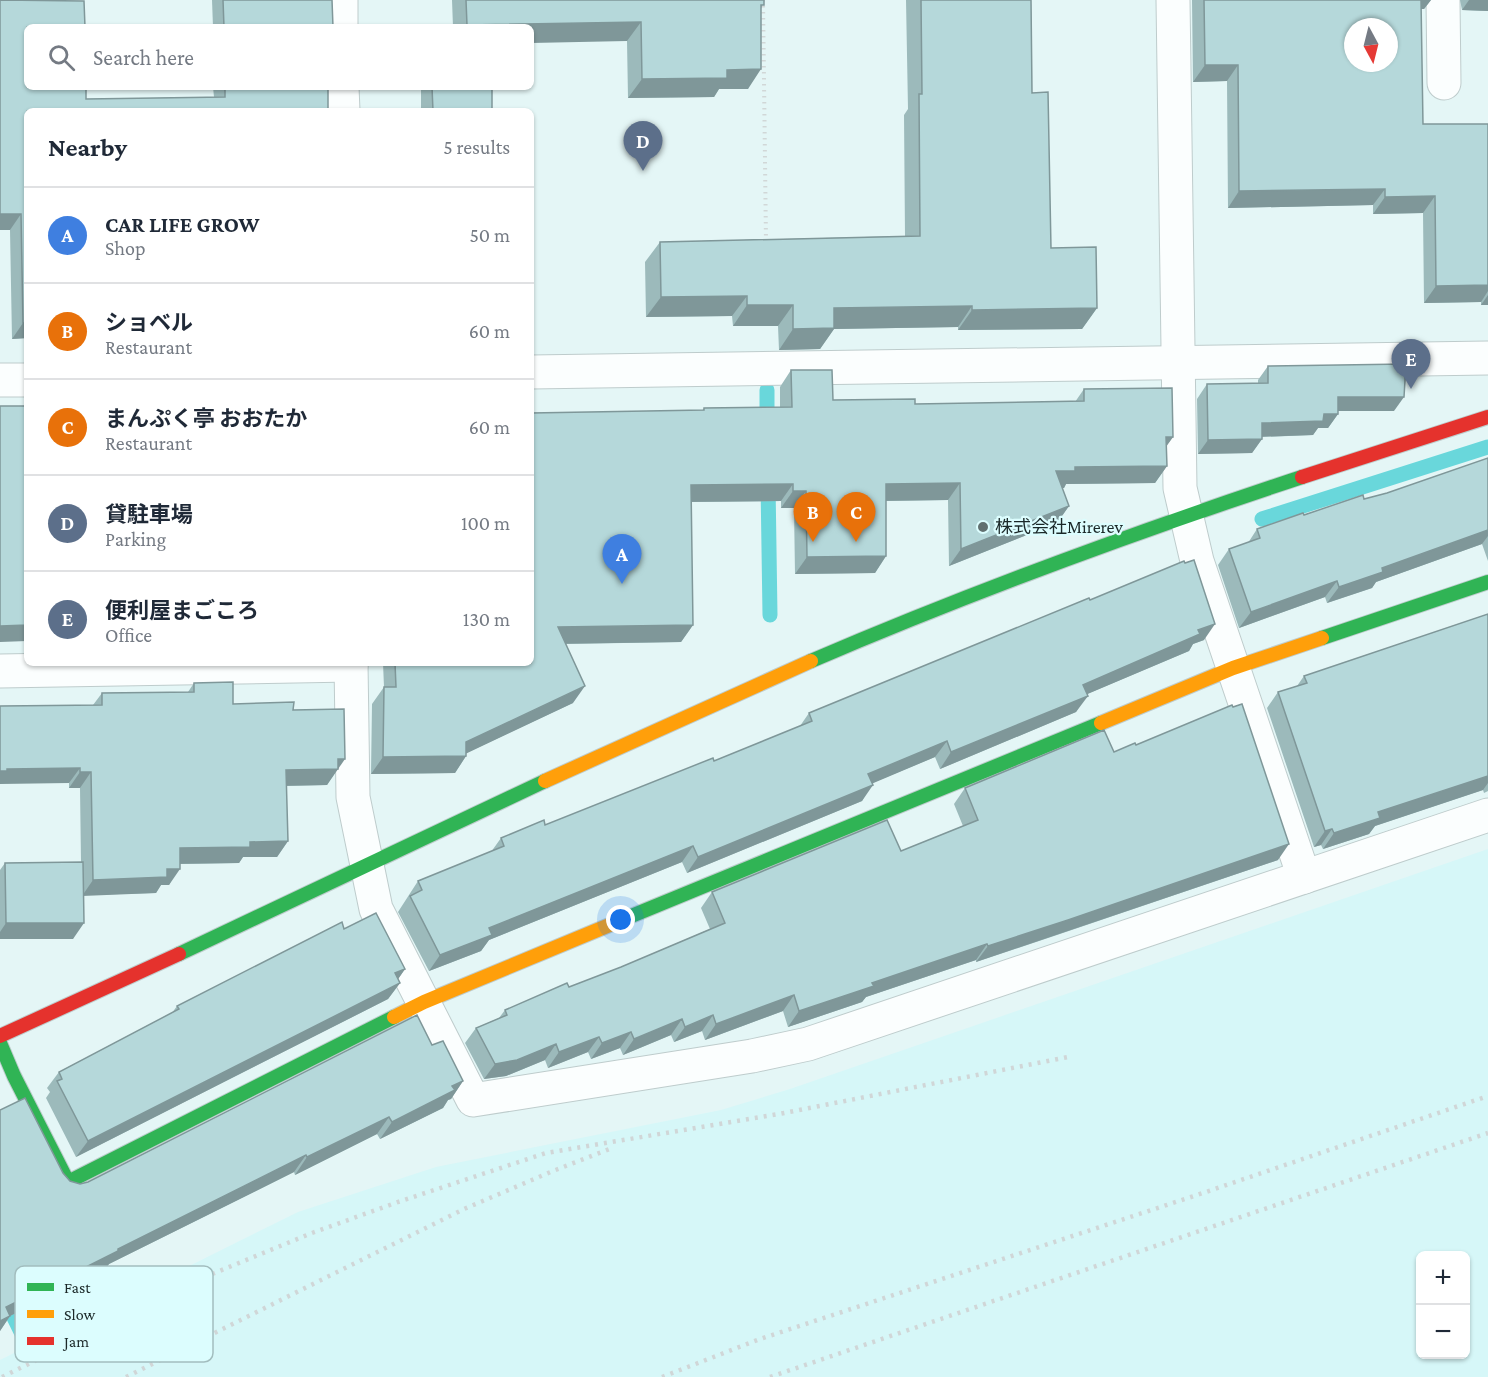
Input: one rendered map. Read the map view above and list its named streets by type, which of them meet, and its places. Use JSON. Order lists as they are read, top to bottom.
{
  "places": ["株式会社Mirerev"],
  "legend": ["Fast", "Slow", "Jam"],
  "north": "bottom",
  "page": {
    "search": "Search here",
    "heading": ["Nearby", "5 results"],
    "pins": [
      "D",
      "E",
      "B",
      "C",
      "A"
    ],
    "list": [
      {
        "mark": "A",
        "name": "CAR LIFE GROW",
        "note": "Shop",
        "value": "50 m"
      },
      {
        "mark": "B",
        "name": "ショベル",
        "note": "Restaurant",
        "value": "60 m"
      },
      {
        "mark": "C",
        "name": "まんぷく亭 おおたか",
        "note": "Restaurant",
        "value": "60 m"
      },
      {
        "mark": "D",
        "name": "貸駐車場",
        "note": "Parking",
        "value": "100 m"
      },
      {
        "mark": "E",
        "name": "便利屋まごころ",
        "note": "Office",
        "value": "130 m"
      }
    ],
    "map_buttons": ["+", "−"]
  }
}
